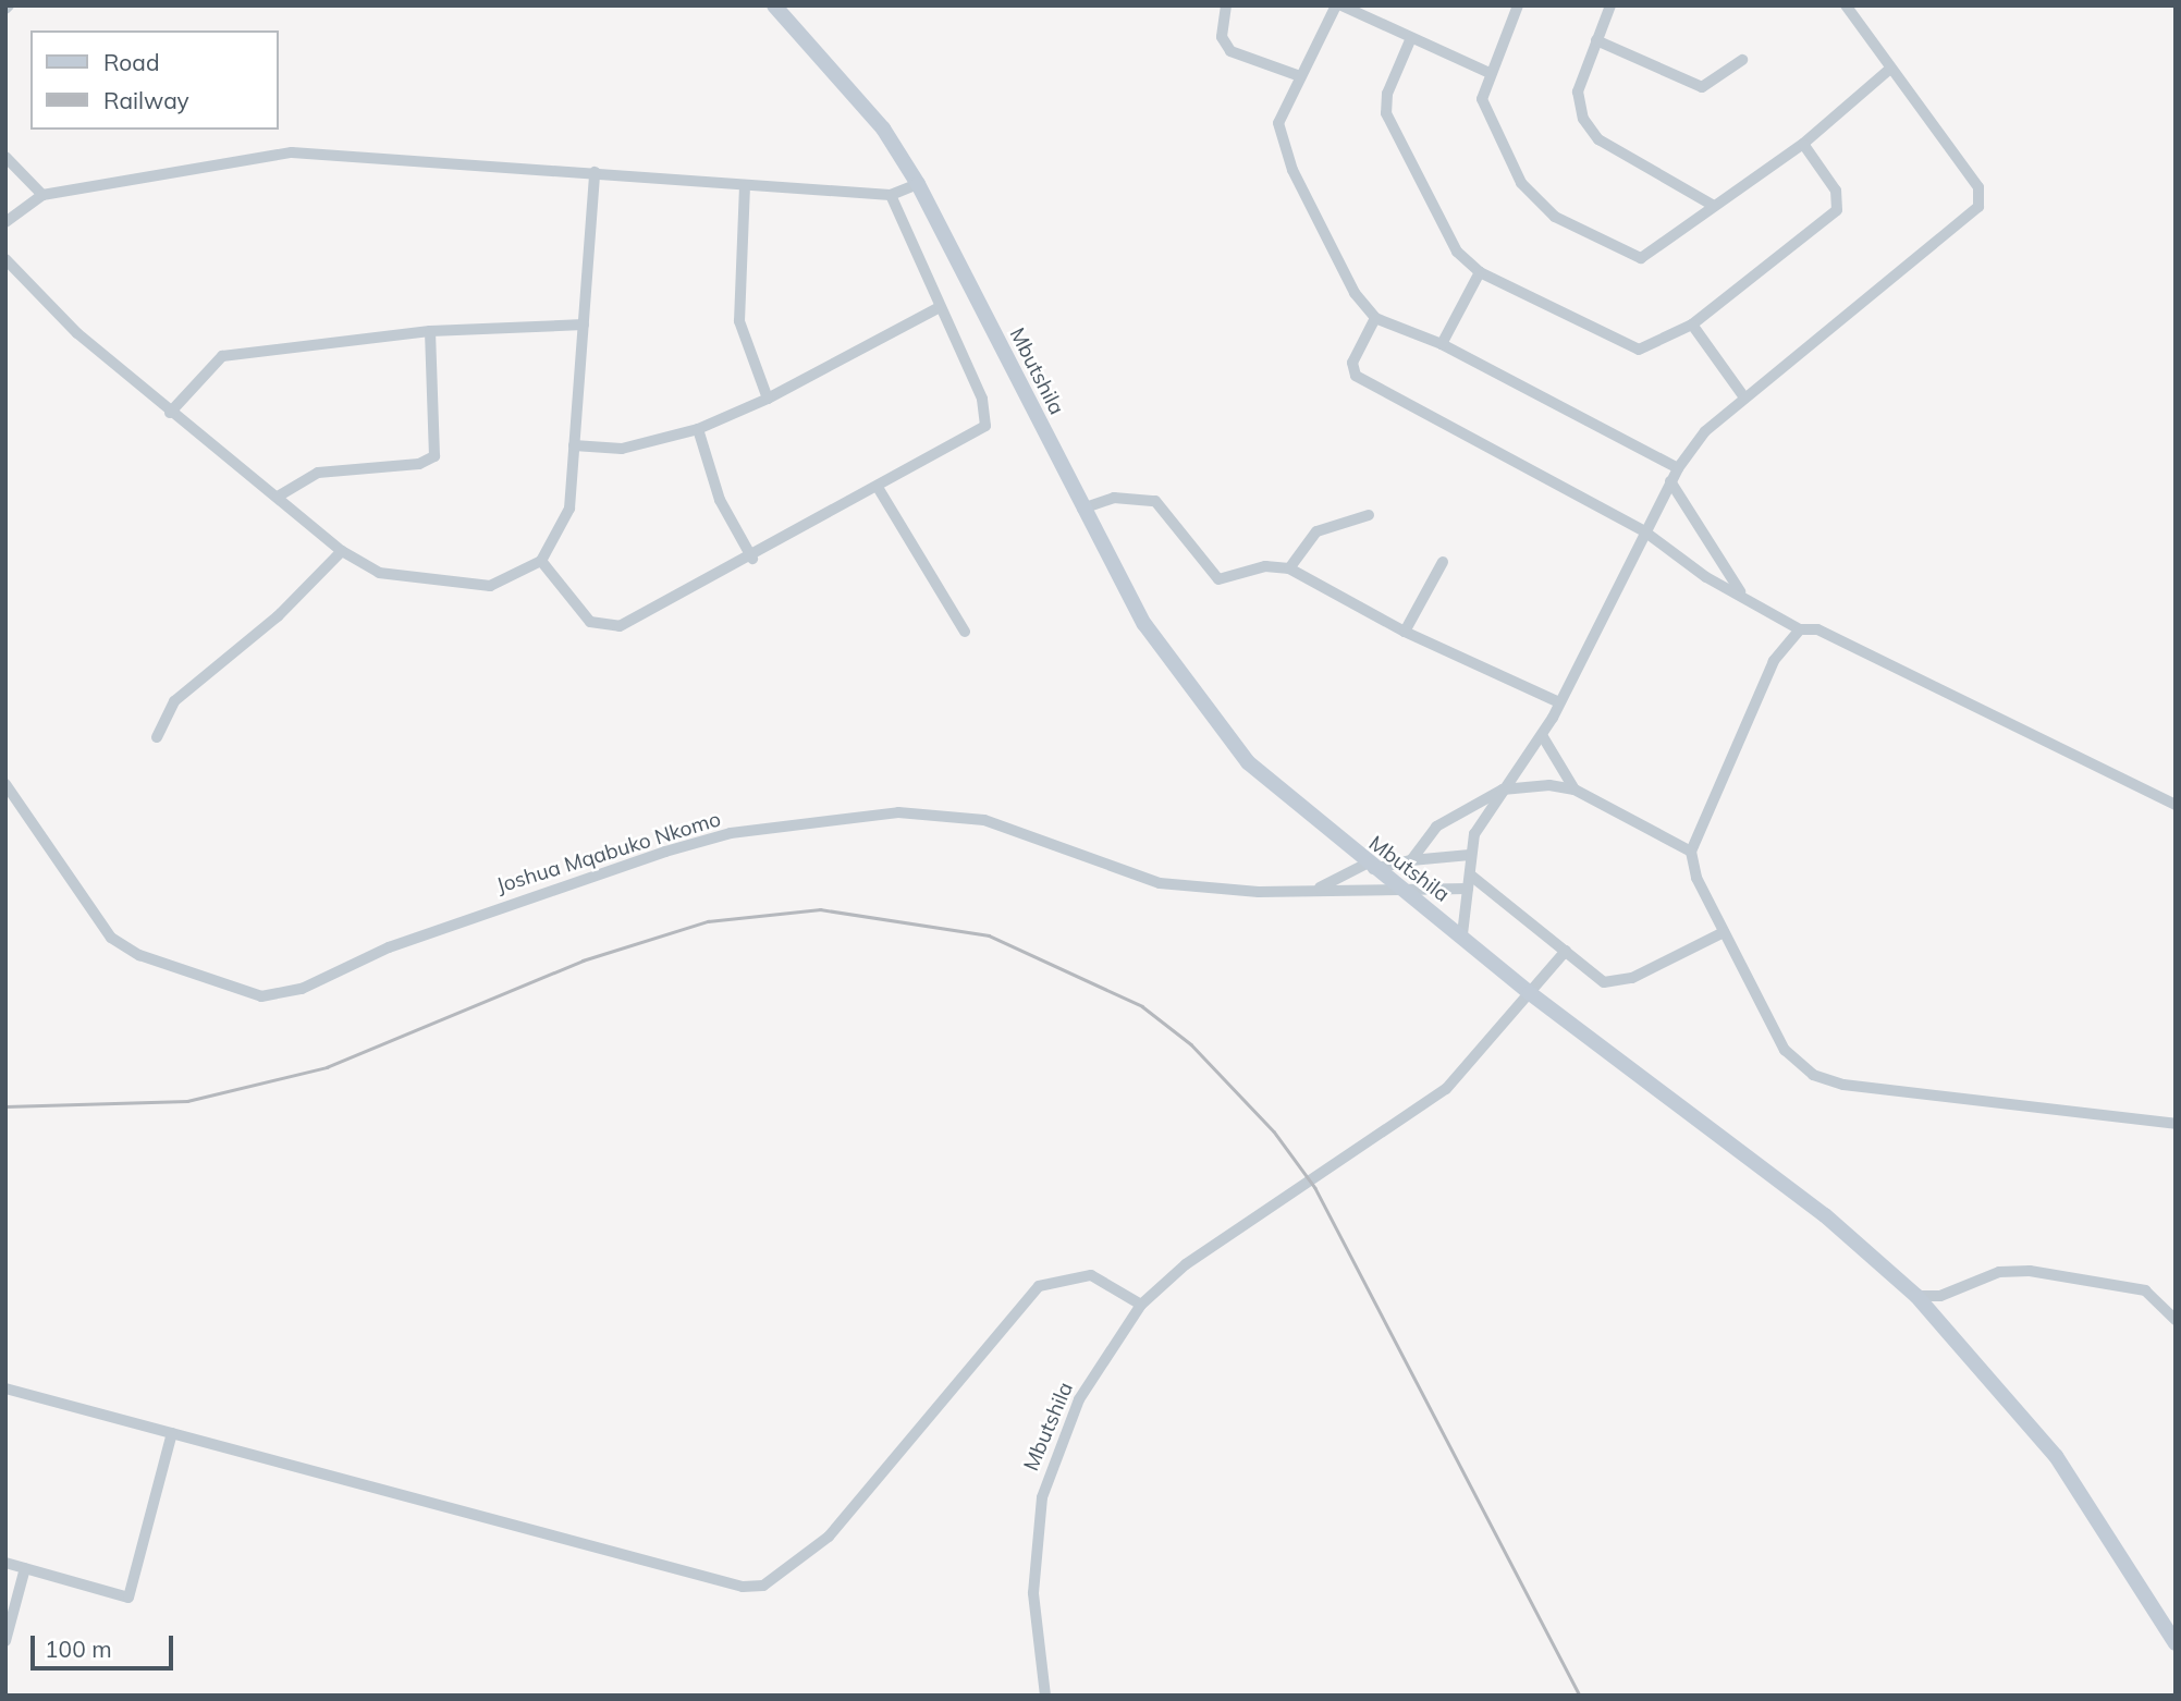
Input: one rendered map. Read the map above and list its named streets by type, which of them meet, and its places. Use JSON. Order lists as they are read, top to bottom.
{
  "streets": {
    "street": ["Mbutshila", "Joshua Mqabuko Nkomo"]
  },
  "crossings": [
    ["Mbutshila", "Joshua Mqabuko Nkomo"]
  ],
  "legend": ["Road", "Railway"],
  "scale_bar": "100 m"
}
